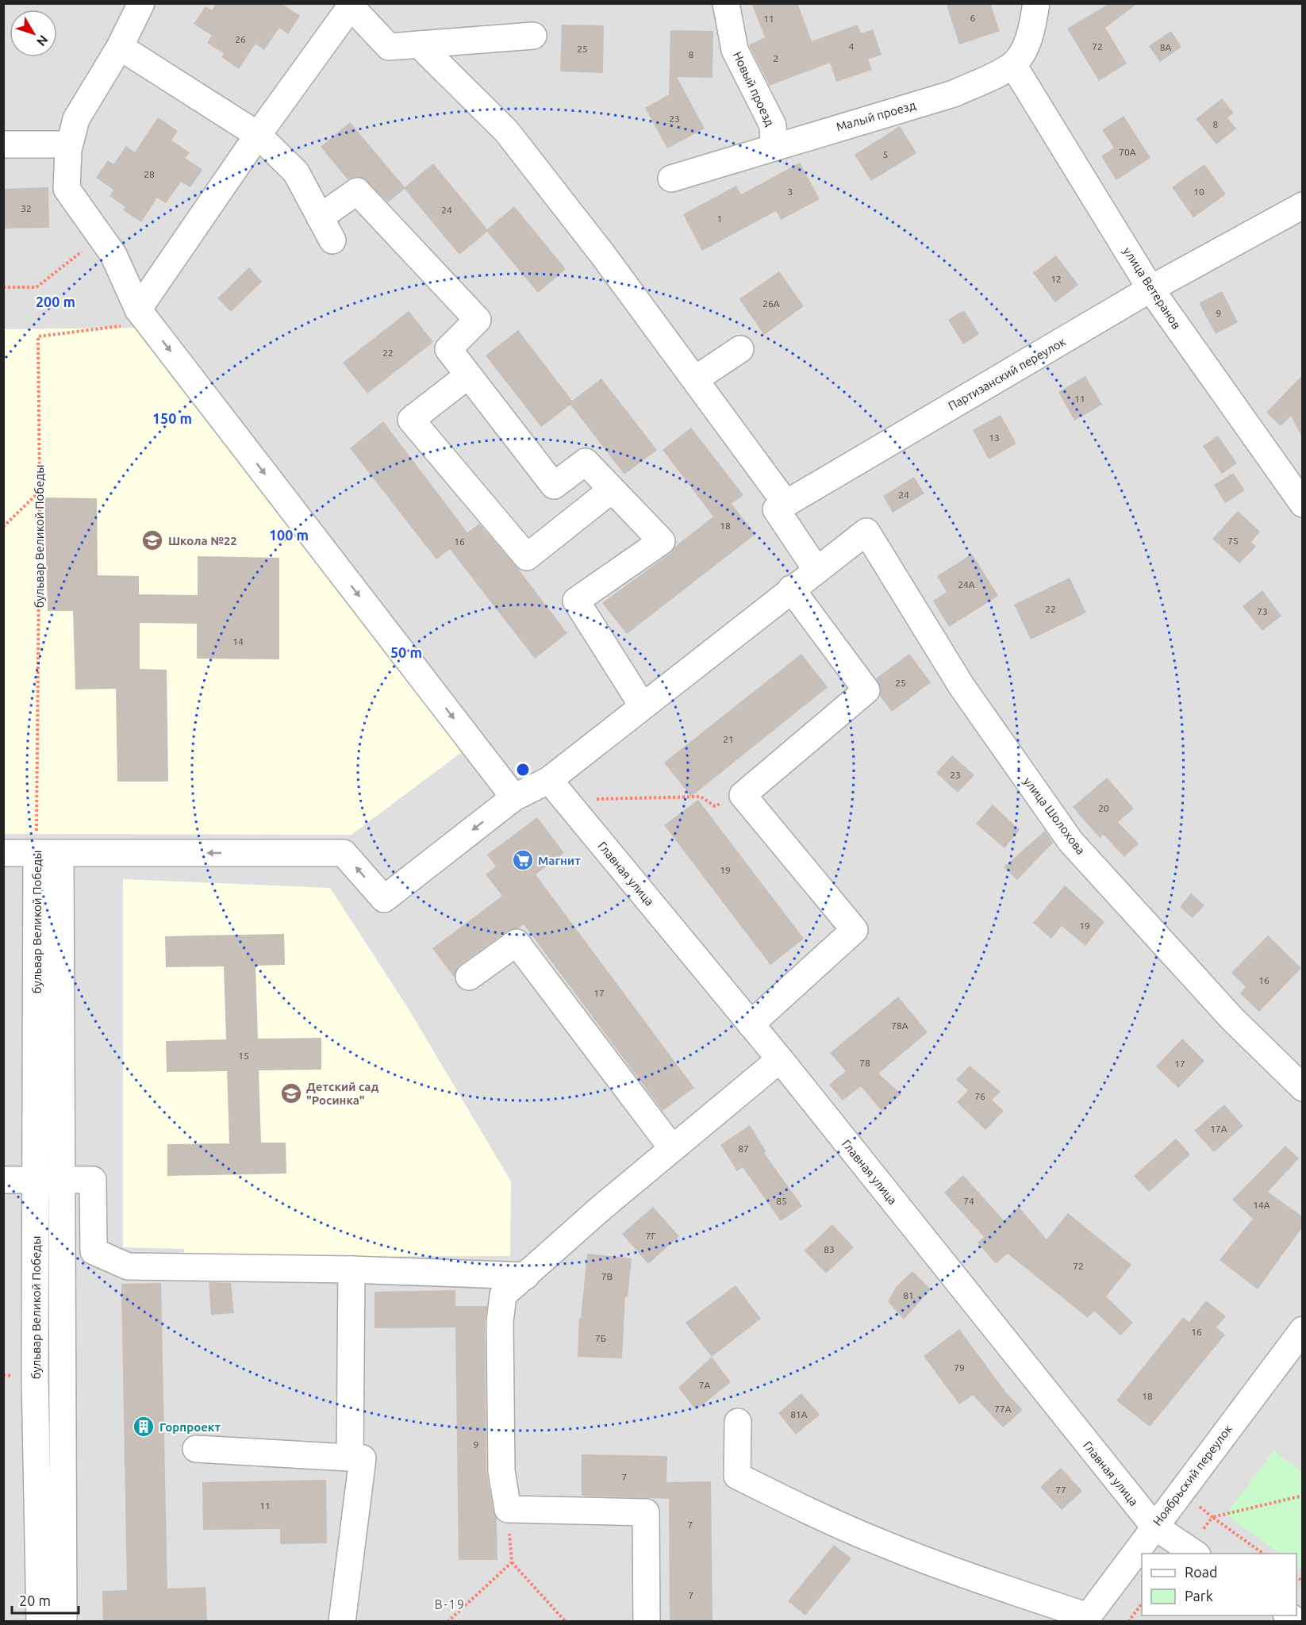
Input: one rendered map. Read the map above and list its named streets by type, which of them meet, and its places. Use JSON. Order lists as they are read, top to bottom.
{
  "streets": {
    "street": [
      "Новый проезд",
      "Малый проезд",
      "улица Ветеранов",
      "Партизанский переулок",
      "бульвар Великой Победы",
      "улица Шолохова",
      "Главная улица",
      "Ноябрьский переулок"
    ]
  },
  "crossings": [
    ["Новый проезд", "Малый проезд"],
    ["Малый проезд", "улица Ветеранов"],
    ["улица Ветеранов", "Партизанский переулок"],
    ["Главная улица", "Ноябрьский переулок"]
  ],
  "districts": ["В-19"],
  "places": {
    "school or university": ["Школа №22", "Детский сад \"Росинка\""],
    "supermarket": ["Магнит"],
    "building": ["Горпроект"]
  },
  "house_numbers": [
    "6",
    "11",
    "26",
    "4",
    "72",
    "8А",
    "25",
    "8",
    "2",
    "23",
    "8",
    "70А",
    "5",
    "28",
    "3",
    "10",
    "32",
    "24",
    "1",
    "12",
    "26А",
    "9",
    "22",
    "11",
    "13",
    "24",
    "18",
    "75",
    "16",
    "24А",
    "22",
    "73",
    "14",
    "25",
    "21",
    "23",
    "20",
    "19",
    "19",
    "16",
    "17",
    "78А",
    "15",
    "78",
    "17",
    "76",
    "17А",
    "87",
    "85",
    "74",
    "14А",
    "7Г",
    "83",
    "72",
    "7В",
    "81",
    "16",
    "7Б",
    "79",
    "7А",
    "18",
    "77А",
    "81А",
    "9",
    "7",
    "77",
    "11",
    "7",
    "7"
  ],
  "legend": ["Road", "Park"],
  "scale_bar": "20 m",
  "north": "bottom right",
  "rings": [
    "200 m",
    "150 m",
    "100 m",
    "50 m"
  ]
}
